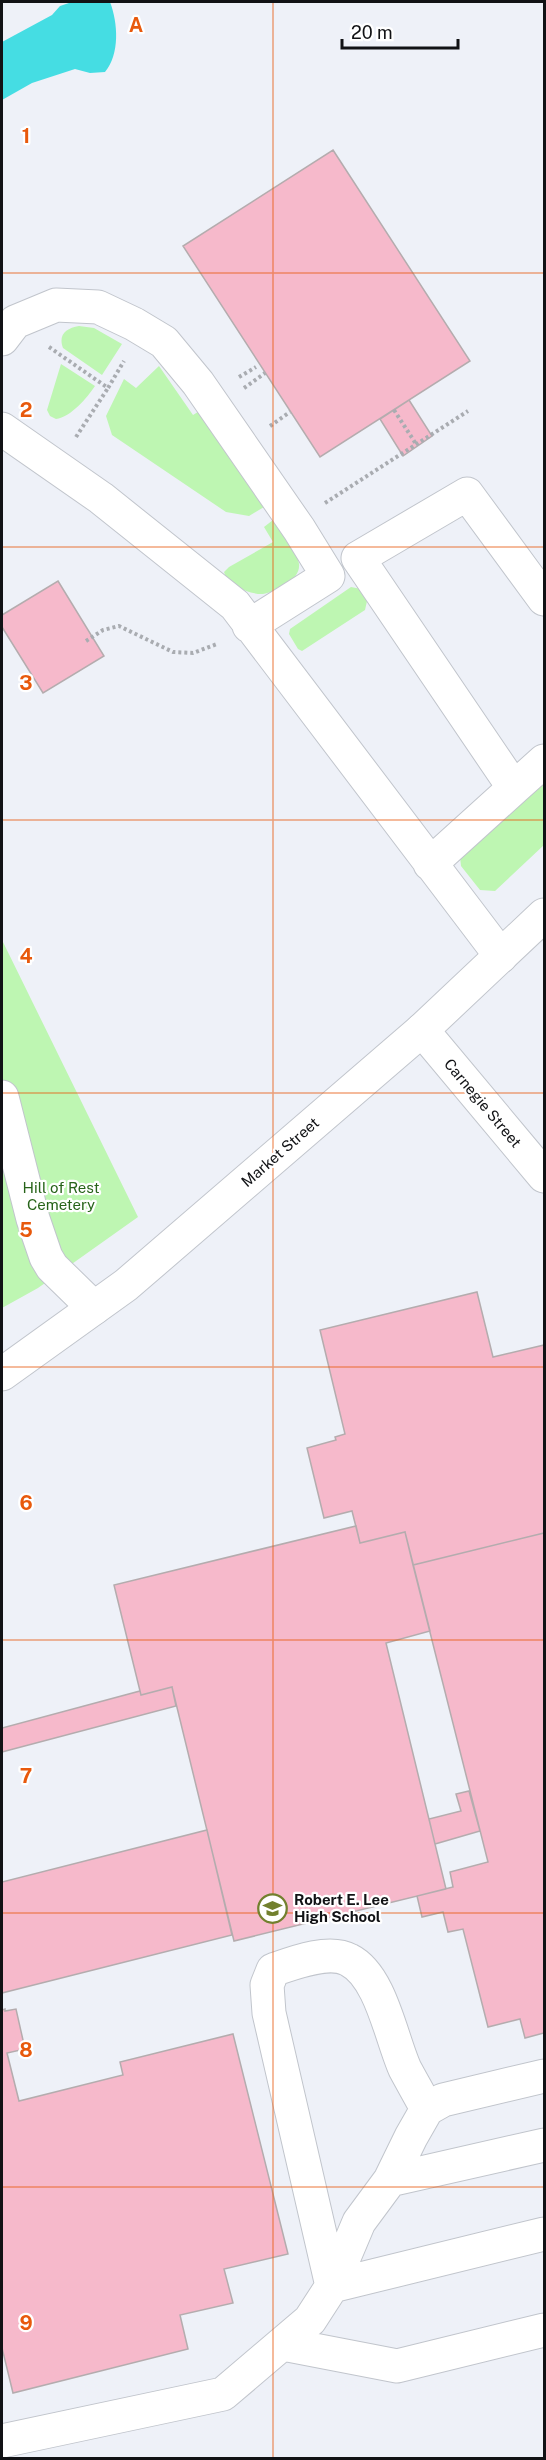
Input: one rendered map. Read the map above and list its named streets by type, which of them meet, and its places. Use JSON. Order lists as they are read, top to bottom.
{
  "streets": {
    "main road": ["Carnegie Street", "Market Street"]
  },
  "crossings": [
    ["Carnegie Street", "Market Street"]
  ],
  "parks": ["Hill of Rest Cemetery"],
  "places": {
    "school or university": ["Robert E. Lee High School"]
  },
  "scale_bar": "20 m",
  "grid": {
    "columns": ["A"],
    "rows": [
      "1",
      "2",
      "3",
      "4",
      "5",
      "6",
      "7",
      "8",
      "9"
    ]
  }
}
